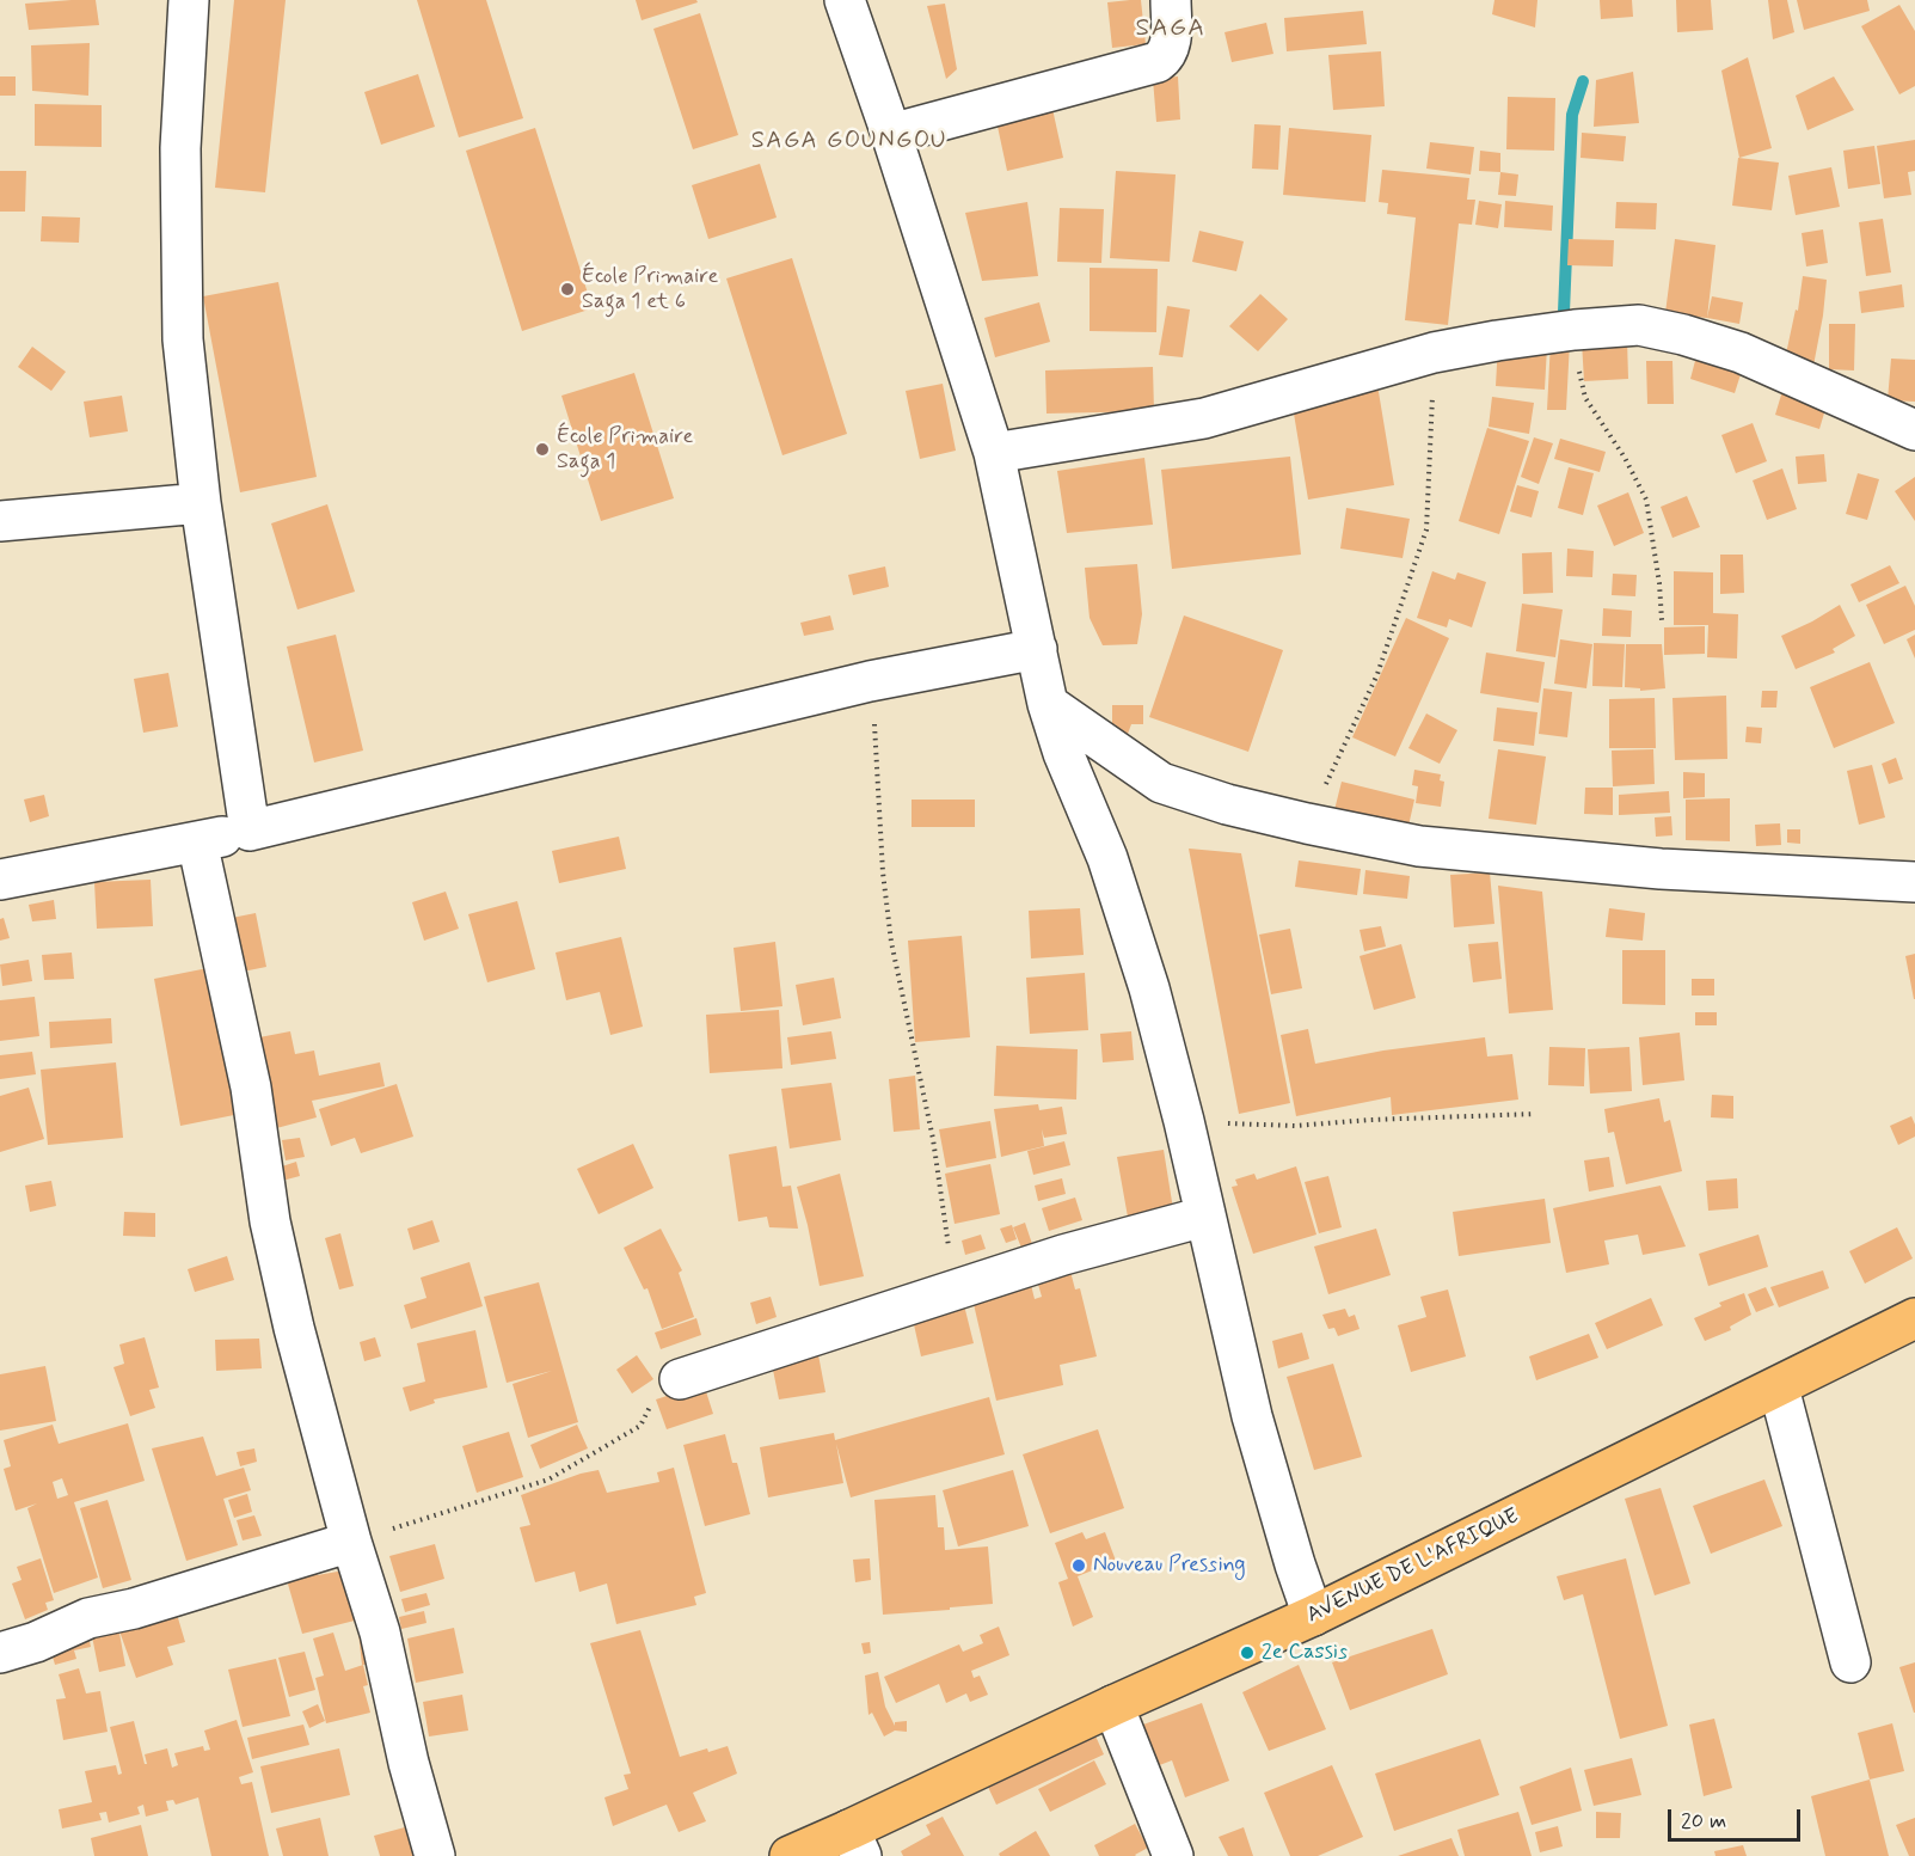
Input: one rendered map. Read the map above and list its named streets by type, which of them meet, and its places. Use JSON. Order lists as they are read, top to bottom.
{
  "streets": {
    "main road": ["AVENUE DE L'AFRIQUE"]
  },
  "districts": ["SAGA", "SAGA GOUNGOU"],
  "places": [
    "École Primaire Saga 1 et 6",
    "École Primaire Saga 1",
    "Nouveau Pressing",
    "2e Cassis"
  ],
  "scale_bar": "20 m"
}
